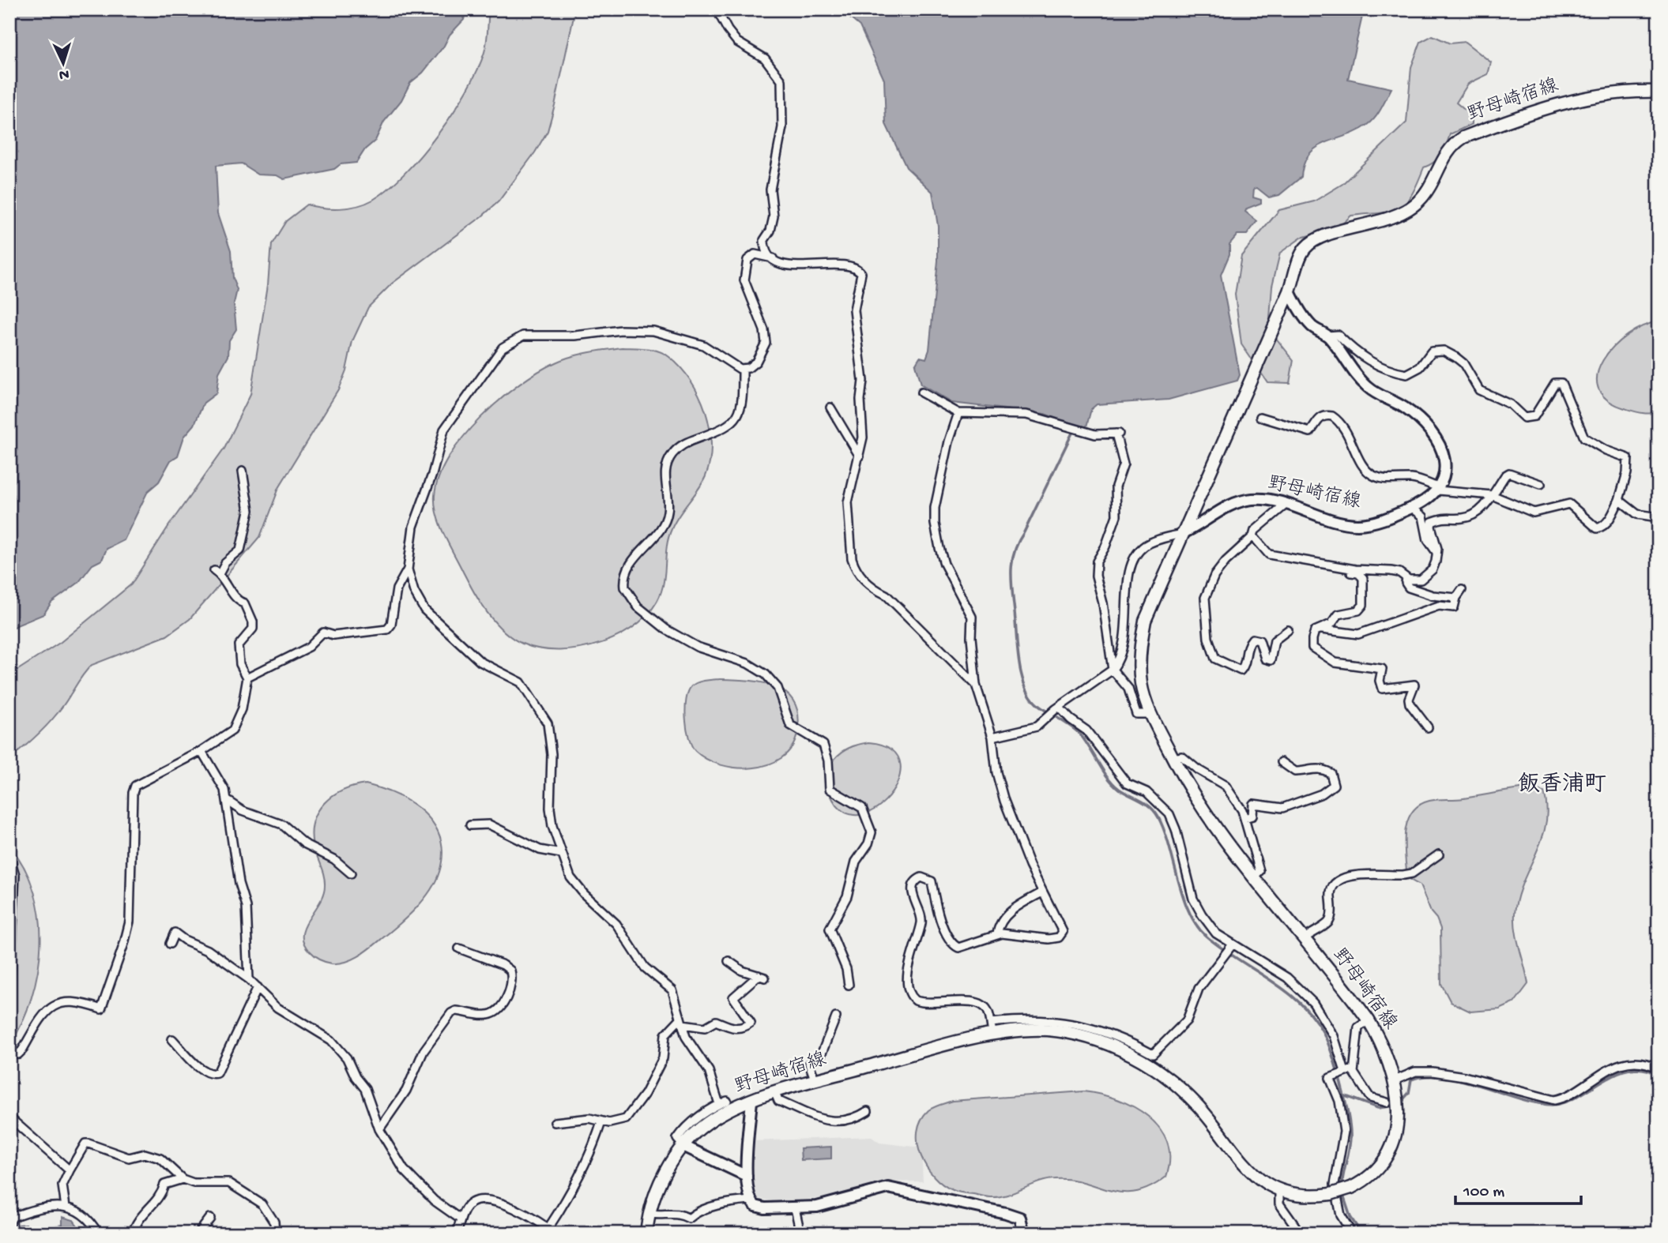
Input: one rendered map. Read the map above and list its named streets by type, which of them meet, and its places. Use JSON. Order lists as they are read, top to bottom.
{
  "streets": {
    "main road": ["野母崎宿線"]
  },
  "districts": ["飯香浦町"],
  "scale_bar": "100 m",
  "north": "bottom"
}
